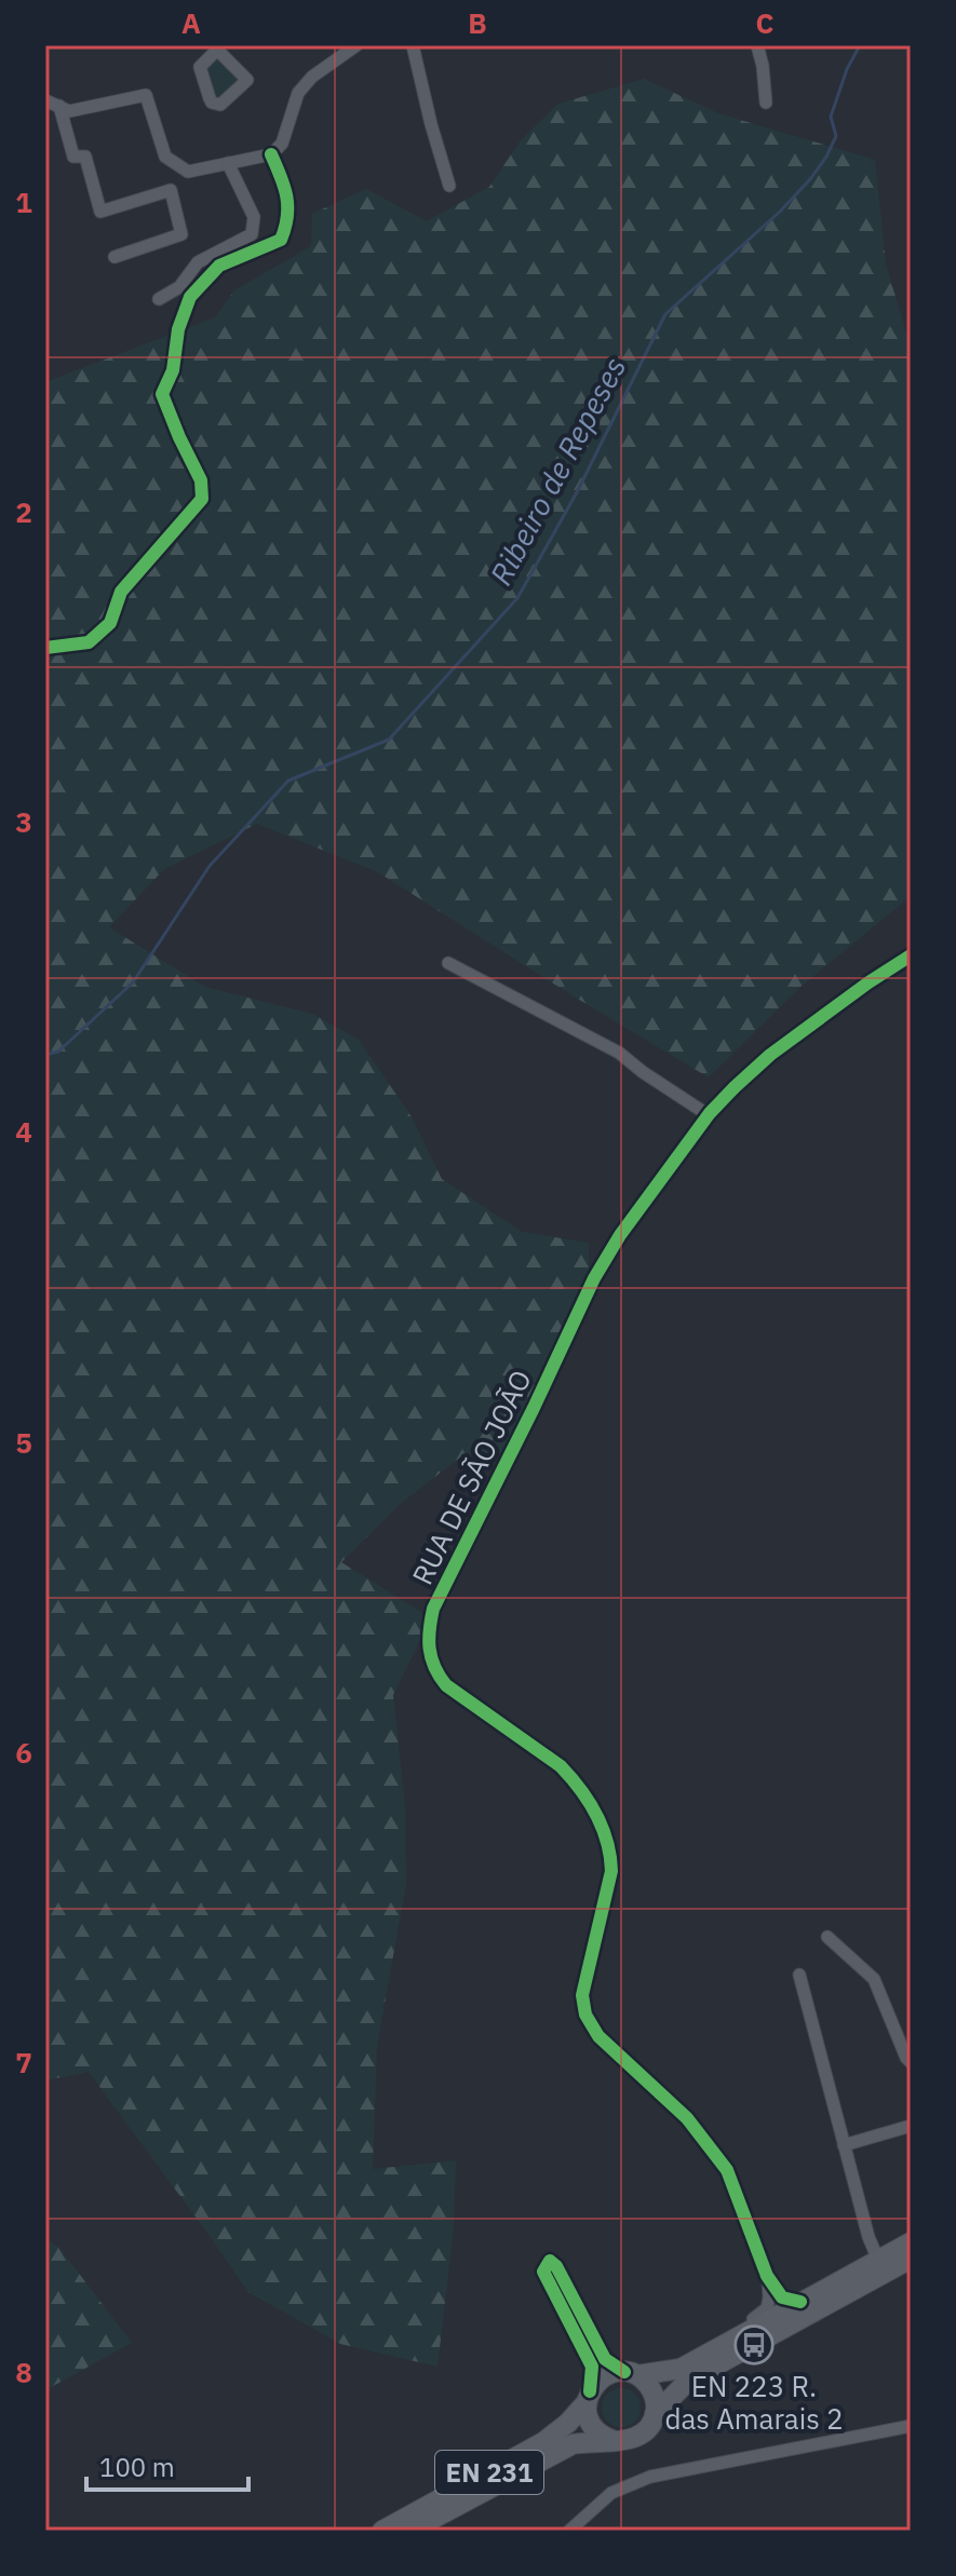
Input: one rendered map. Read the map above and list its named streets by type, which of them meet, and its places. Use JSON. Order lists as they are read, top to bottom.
{
  "streets": {
    "main road": ["EN 231"],
    "street": ["RUA DE SÃO JOÃO"]
  },
  "water": ["Ribeiro de Repeses"],
  "places": {
    "bus stop": ["EN 223 R. das Amarais 2"]
  },
  "scale_bar": "100 m",
  "grid": {
    "columns": ["A", "B", "C"],
    "rows": [
      "1",
      "2",
      "3",
      "4",
      "5",
      "6",
      "7",
      "8"
    ]
  }
}
